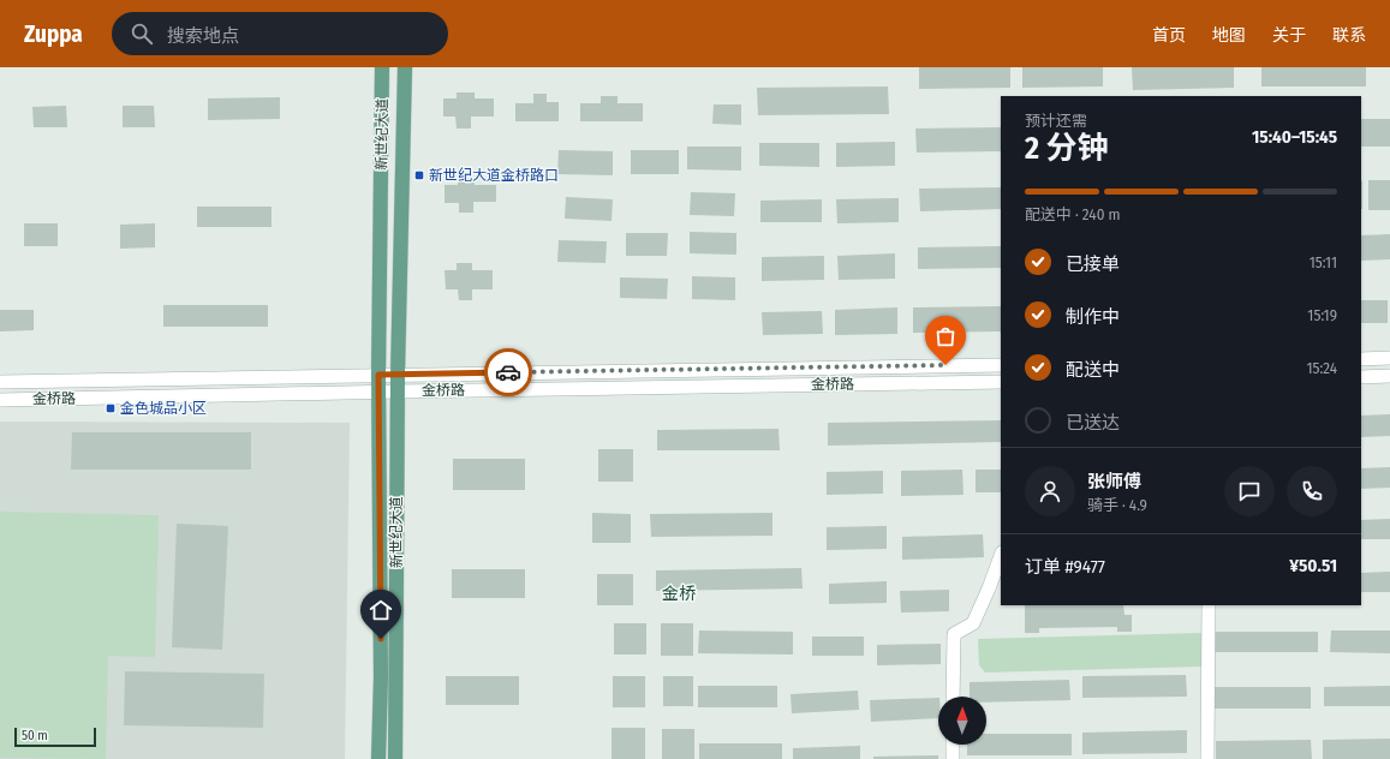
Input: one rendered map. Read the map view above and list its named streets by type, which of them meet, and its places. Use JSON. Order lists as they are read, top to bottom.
{
  "streets": {
    "main road": ["新世纪大道"],
    "street": ["金桥路"]
  },
  "crossings": [
    ["新世纪大道", "金桥路"]
  ],
  "districts": ["金桥"],
  "places": {
    "transit": ["新世纪大道金桥路口", "金色城品小区"]
  },
  "scale_bar": "50 m",
  "north": "top",
  "page": {
    "header": "Zuppa",
    "search": "搜索地点",
    "nav": [
      "首页",
      "地图",
      "关于",
      "联系"
    ],
    "heading": ["2 分钟", "预计还需", "15:40–15:45"],
    "panel": [
      "张师傅",
      "骑手 · 4.9",
      "订单 #9477",
      "¥50.51"
    ],
    "bar": "配送中 · 240 m",
    "list": [
      ["已接单", "15:11"],
      ["制作中", "15:19"],
      ["配送中", "15:24"],
      "已送达"
    ],
    "scale": "50 m"
  }
}
